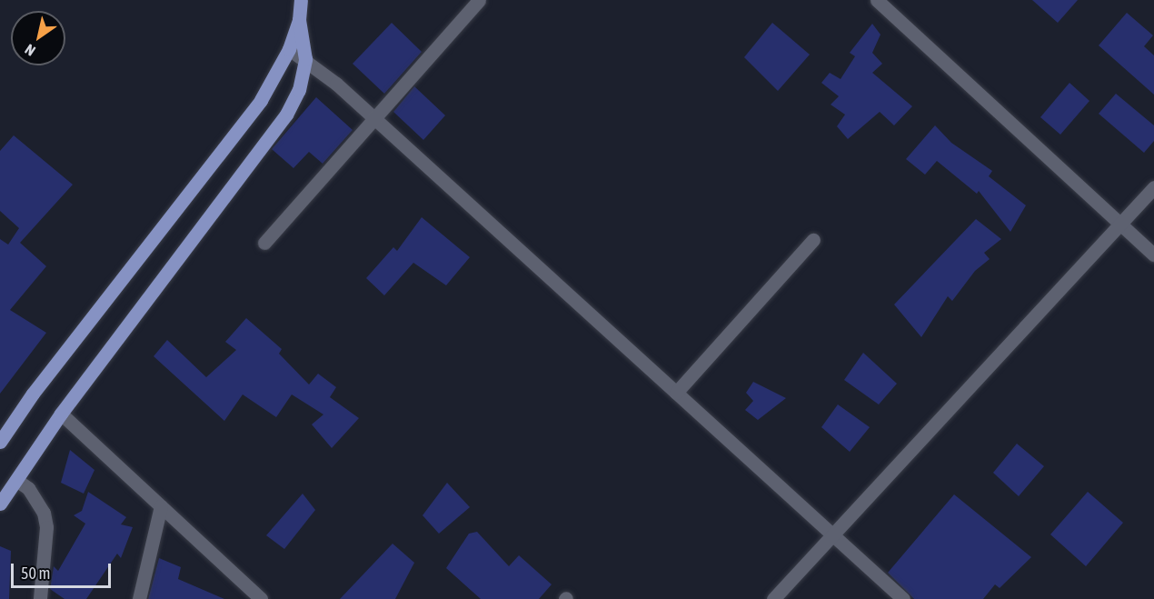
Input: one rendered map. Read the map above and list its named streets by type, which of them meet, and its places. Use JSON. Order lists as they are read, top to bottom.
{
  "scale_bar": "50 m",
  "north": "bottom left"
}
